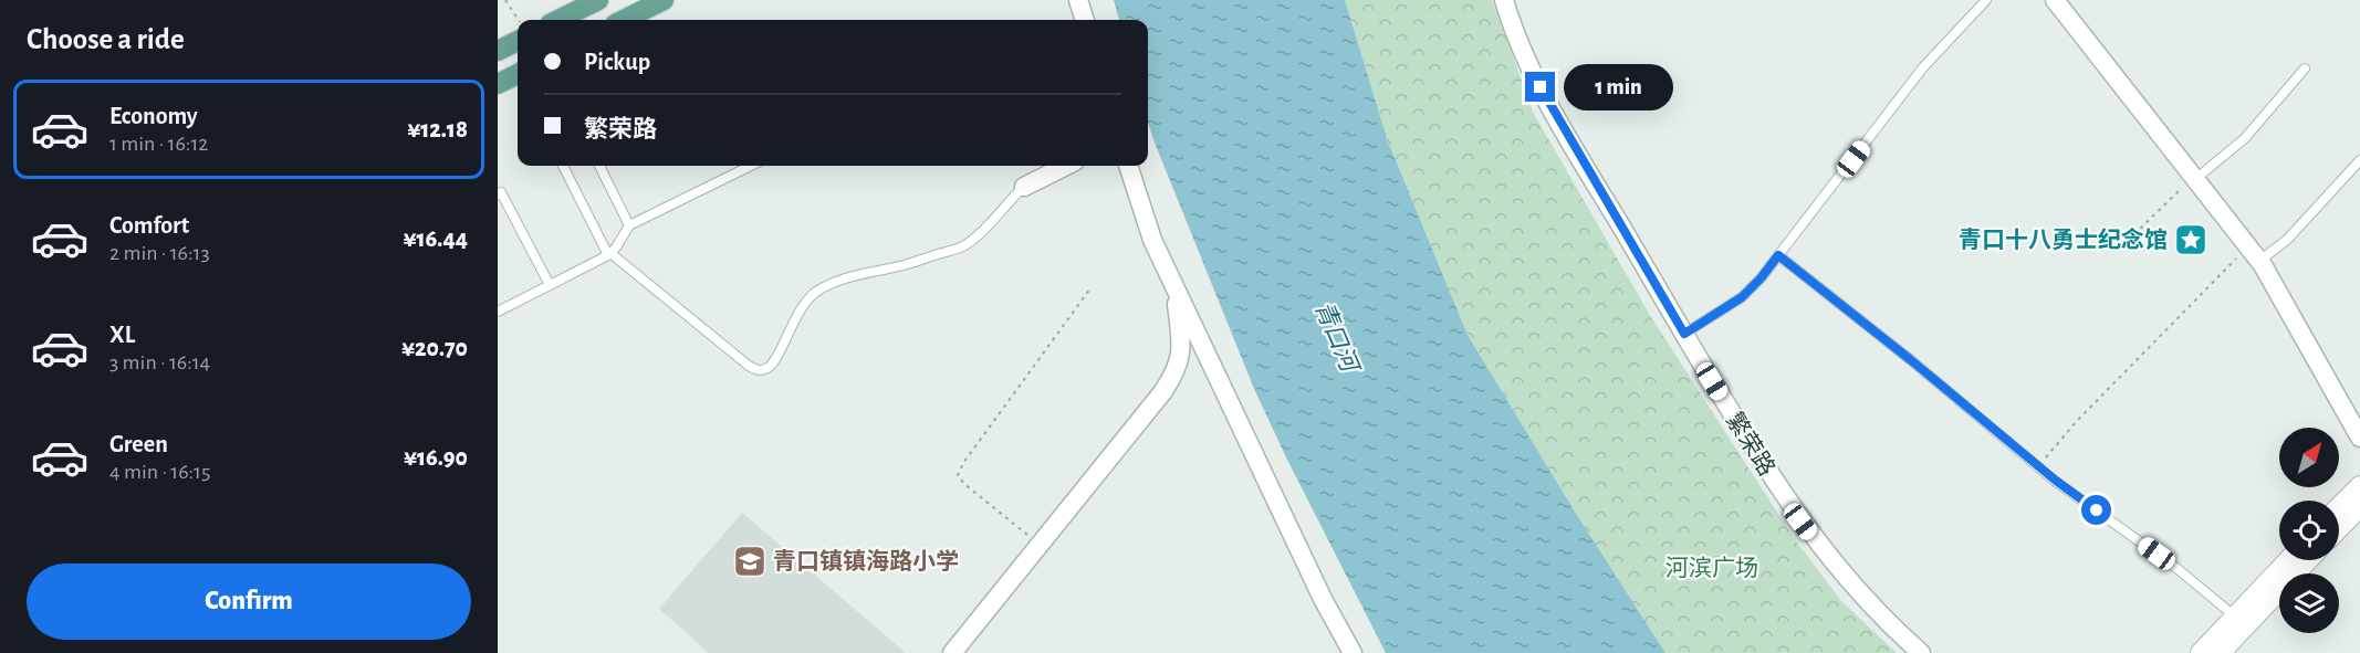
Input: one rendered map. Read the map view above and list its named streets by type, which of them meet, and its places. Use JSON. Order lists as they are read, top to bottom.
{
  "streets": {
    "street": ["繁荣路"]
  },
  "water": ["青口河"],
  "parks": ["河滨广场"],
  "places": {
    "place": ["青口十八勇士纪念馆"],
    "school or university": ["青口镇镇海路小学"]
  },
  "north": "top right",
  "page": {
    "heading": "Choose a ride",
    "banner": ["Pickup", "繁荣路"],
    "bubble": "1 min",
    "list": [
      {
        "name": "Economy",
        "note": "1 min · 16:12",
        "value": "¥12.18"
      },
      {
        "name": "Comfort",
        "note": "2 min · 16:13",
        "value": "¥16.44"
      },
      {
        "name": "XL",
        "note": "3 min · 16:14",
        "value": "¥20.70"
      },
      {
        "name": "Green",
        "note": "4 min · 16:15",
        "value": "¥16.90"
      }
    ],
    "buttons": "Confirm"
  }
}
